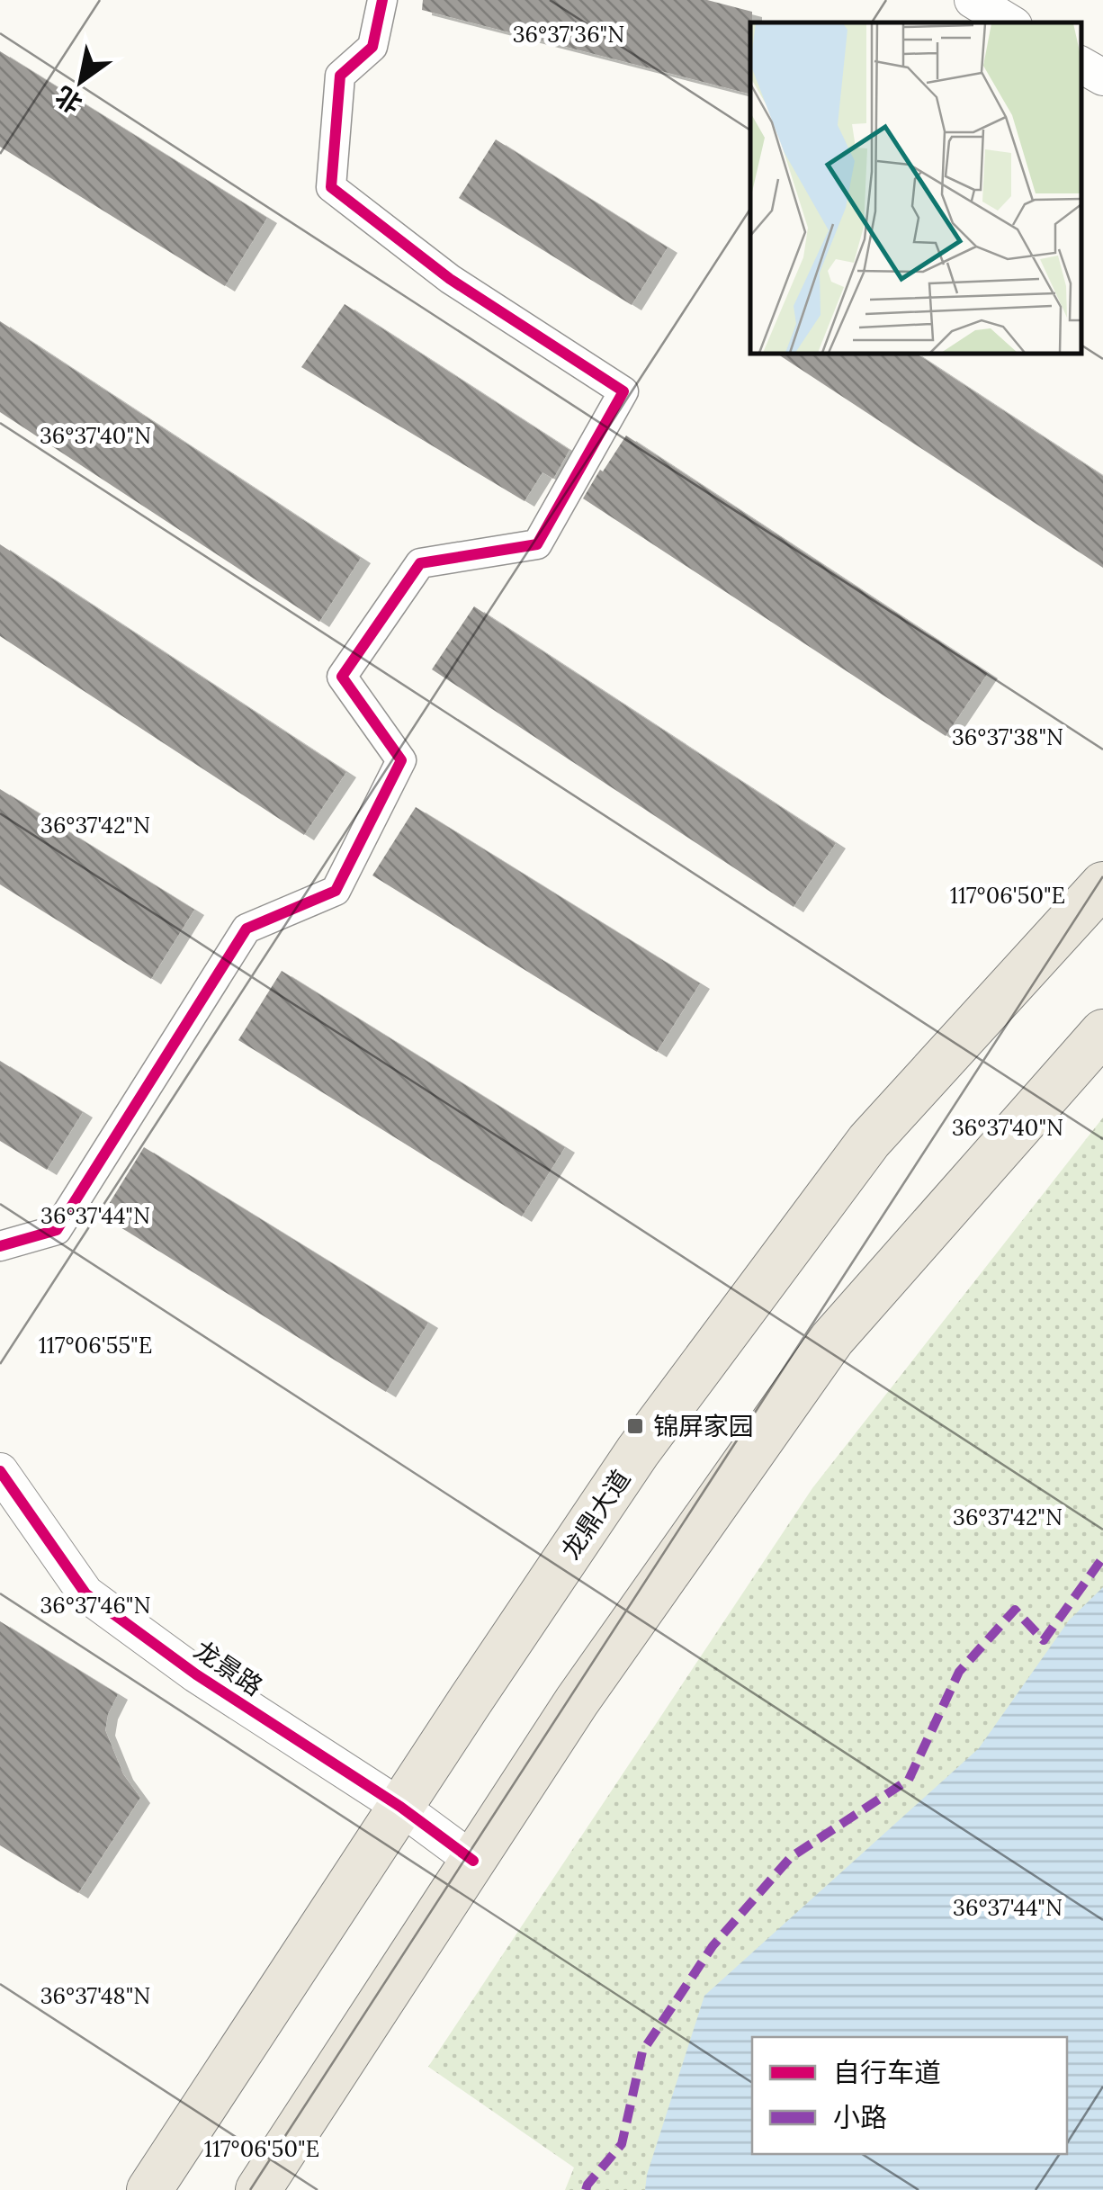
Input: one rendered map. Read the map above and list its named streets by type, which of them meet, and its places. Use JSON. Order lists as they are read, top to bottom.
{
  "streets": {
    "main road": ["龙鼎大道"],
    "street": ["龙景路"]
  },
  "crossings": [
    ["龙鼎大道", "龙景路"]
  ],
  "places": {
    "transit": ["锦屏家园"]
  },
  "legend": ["自行车道", "小路"],
  "north": "bottom left",
  "coordinates": [
    "36°37'36\"N",
    "36°37'40\"N",
    "36°37'38\"N",
    "36°37'42\"N",
    "117°06'50\"E",
    "36°37'44\"N",
    "117°06'55\"E",
    "36°37'46\"N",
    "36°37'48\"N"
  ]
}
